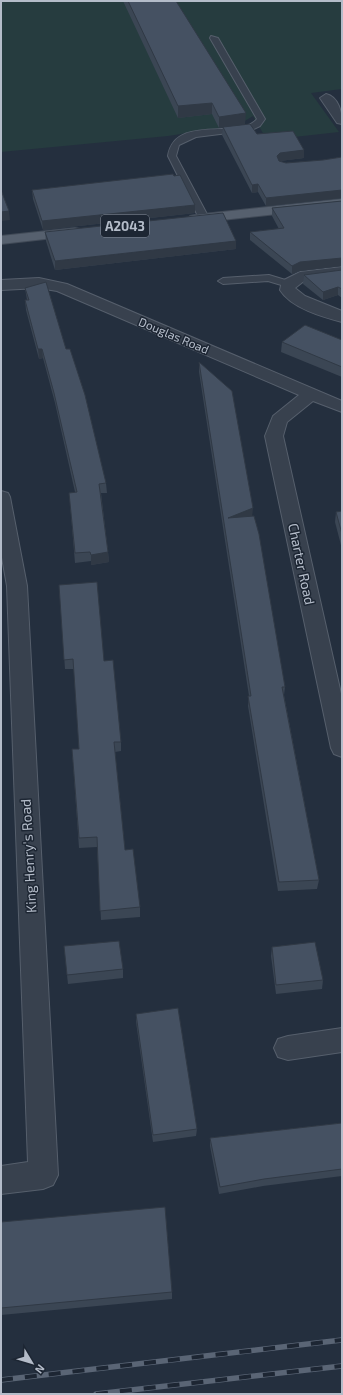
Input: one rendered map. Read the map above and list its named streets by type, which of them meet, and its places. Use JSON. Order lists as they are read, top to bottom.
{
  "streets": {
    "main road": ["A2043"],
    "street": ["Douglas Road", "Charter Road", "King Henry's Road"]
  },
  "crossings": [
    ["Douglas Road", "Charter Road"]
  ],
  "north": "bottom right"
}
